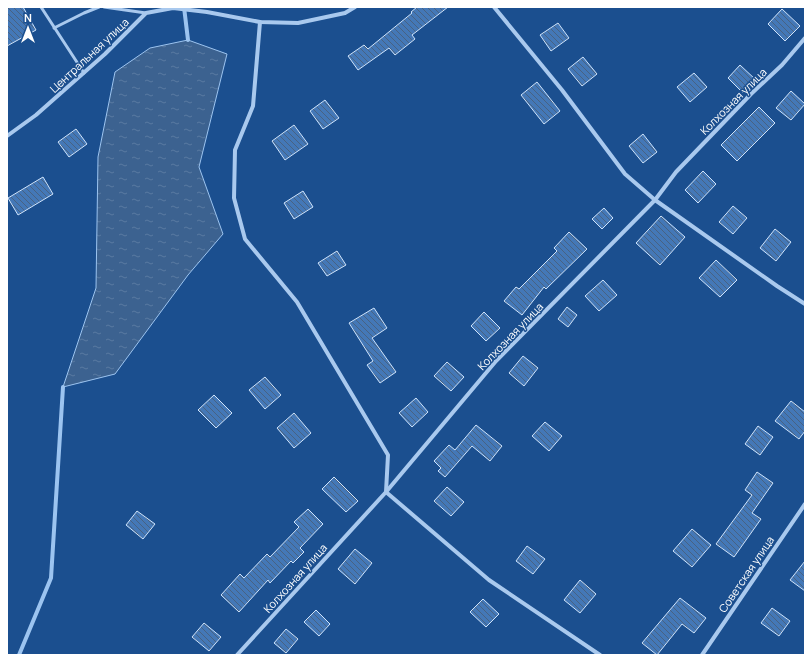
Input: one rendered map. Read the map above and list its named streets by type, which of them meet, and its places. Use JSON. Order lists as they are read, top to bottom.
{
  "streets": {
    "street": ["Центральная улица", "Колхозная улица", "Советская улица"]
  },
  "north": "top"
}
